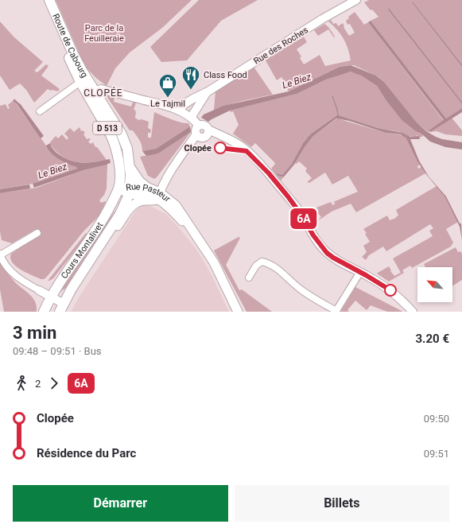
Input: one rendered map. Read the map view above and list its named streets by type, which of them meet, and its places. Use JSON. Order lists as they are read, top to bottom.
{
  "streets": {
    "main road": [
      "Route de Cabourg",
      "D 513",
      "Rue Pasteur",
      "Cours Montalivet"
    ],
    "street": ["Rue des Roches"]
  },
  "crossings": [
    ["Route de Cabourg", "Rue Pasteur"],
    ["Route de Cabourg", "Cours Montalivet"],
    ["Rue Pasteur", "Cours Montalivet"]
  ],
  "districts": ["CLOPÉE"],
  "water": ["Le Biez"],
  "parks": ["Parc de la Feuilleraie"],
  "places": {
    "restaurant": ["Class Food"],
    "shop": ["Le Tajmil"],
    "other": ["Clopée"]
  },
  "lines": ["bus line 6A"],
  "north": "top left",
  "page": {
    "on_map": "6A",
    "heading": ["3 min", "09:48 – 09:51 · Bus", "3.20 €"],
    "legs": ["2", "6A"],
    "list": [
      {
        "name": "Clopée",
        "value": "09:50"
      },
      {
        "name": "Résidence du Parc",
        "value": "09:51"
      }
    ],
    "buttons": ["Démarrer", "Billets"]
  }
}
